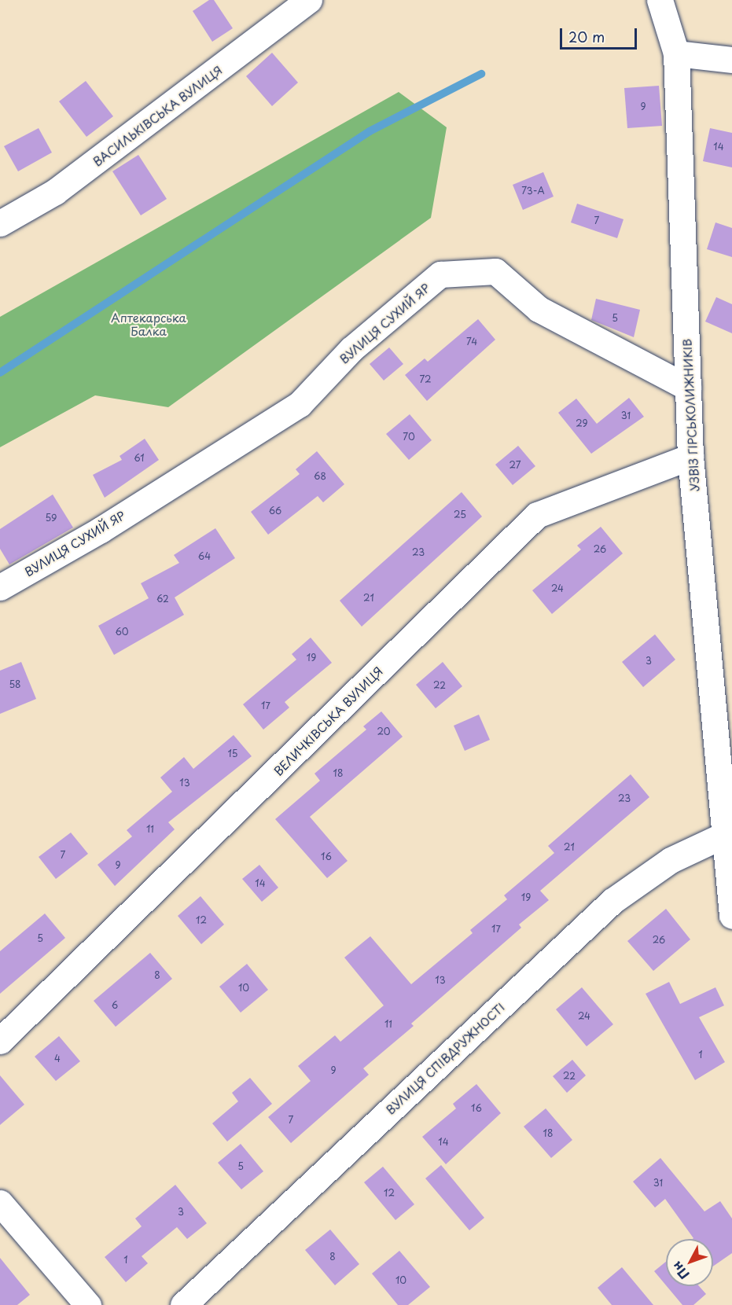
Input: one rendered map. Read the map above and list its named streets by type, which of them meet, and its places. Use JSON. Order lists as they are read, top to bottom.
{
  "streets": {
    "street": [
      "ВАСИЛЬКІВСЬКА ВУЛИЦЯ",
      "ВУЛИЦЯ СУХИЙ ЯР",
      "УЗВІЗ ГІРСЬКОЛИЖНИКІВ",
      "ВЕЛИЧКІВСЬКА ВУЛИЦЯ",
      "ВУЛИЦЯ СПІВДРУЖНОСТІ"
    ]
  },
  "crossings": [
    ["ВУЛИЦЯ СУХИЙ ЯР", "УЗВІЗ ГІРСЬКОЛИЖНИКІВ"],
    ["УЗВІЗ ГІРСЬКОЛИЖНИКІВ", "ВЕЛИЧКІВСЬКА ВУЛИЦЯ"],
    ["УЗВІЗ ГІРСЬКОЛИЖНИКІВ", "ВУЛИЦЯ СПІВДРУЖНОСТІ"]
  ],
  "parks": ["Аптекарська Балка"],
  "house_numbers": [
    "9",
    "14",
    "73-А",
    "7",
    "5",
    "74",
    "72",
    "31",
    "29",
    "70",
    "61",
    "27",
    "68",
    "66",
    "25",
    "59",
    "26",
    "23",
    "64",
    "24",
    "21",
    "62",
    "60",
    "19",
    "3",
    "58",
    "22",
    "17",
    "20",
    "15",
    "18",
    "13",
    "23",
    "11",
    "21",
    "7",
    "16",
    "9",
    "14",
    "19",
    "12",
    "17",
    "5",
    "26",
    "8",
    "13",
    "10",
    "6",
    "24",
    "11",
    "1",
    "4",
    "9",
    "22",
    "16",
    "7",
    "18",
    "14",
    "5",
    "31",
    "12",
    "3",
    "8",
    "1",
    "10"
  ],
  "scale_bar": "20 m",
  "north": "bottom left"
}
